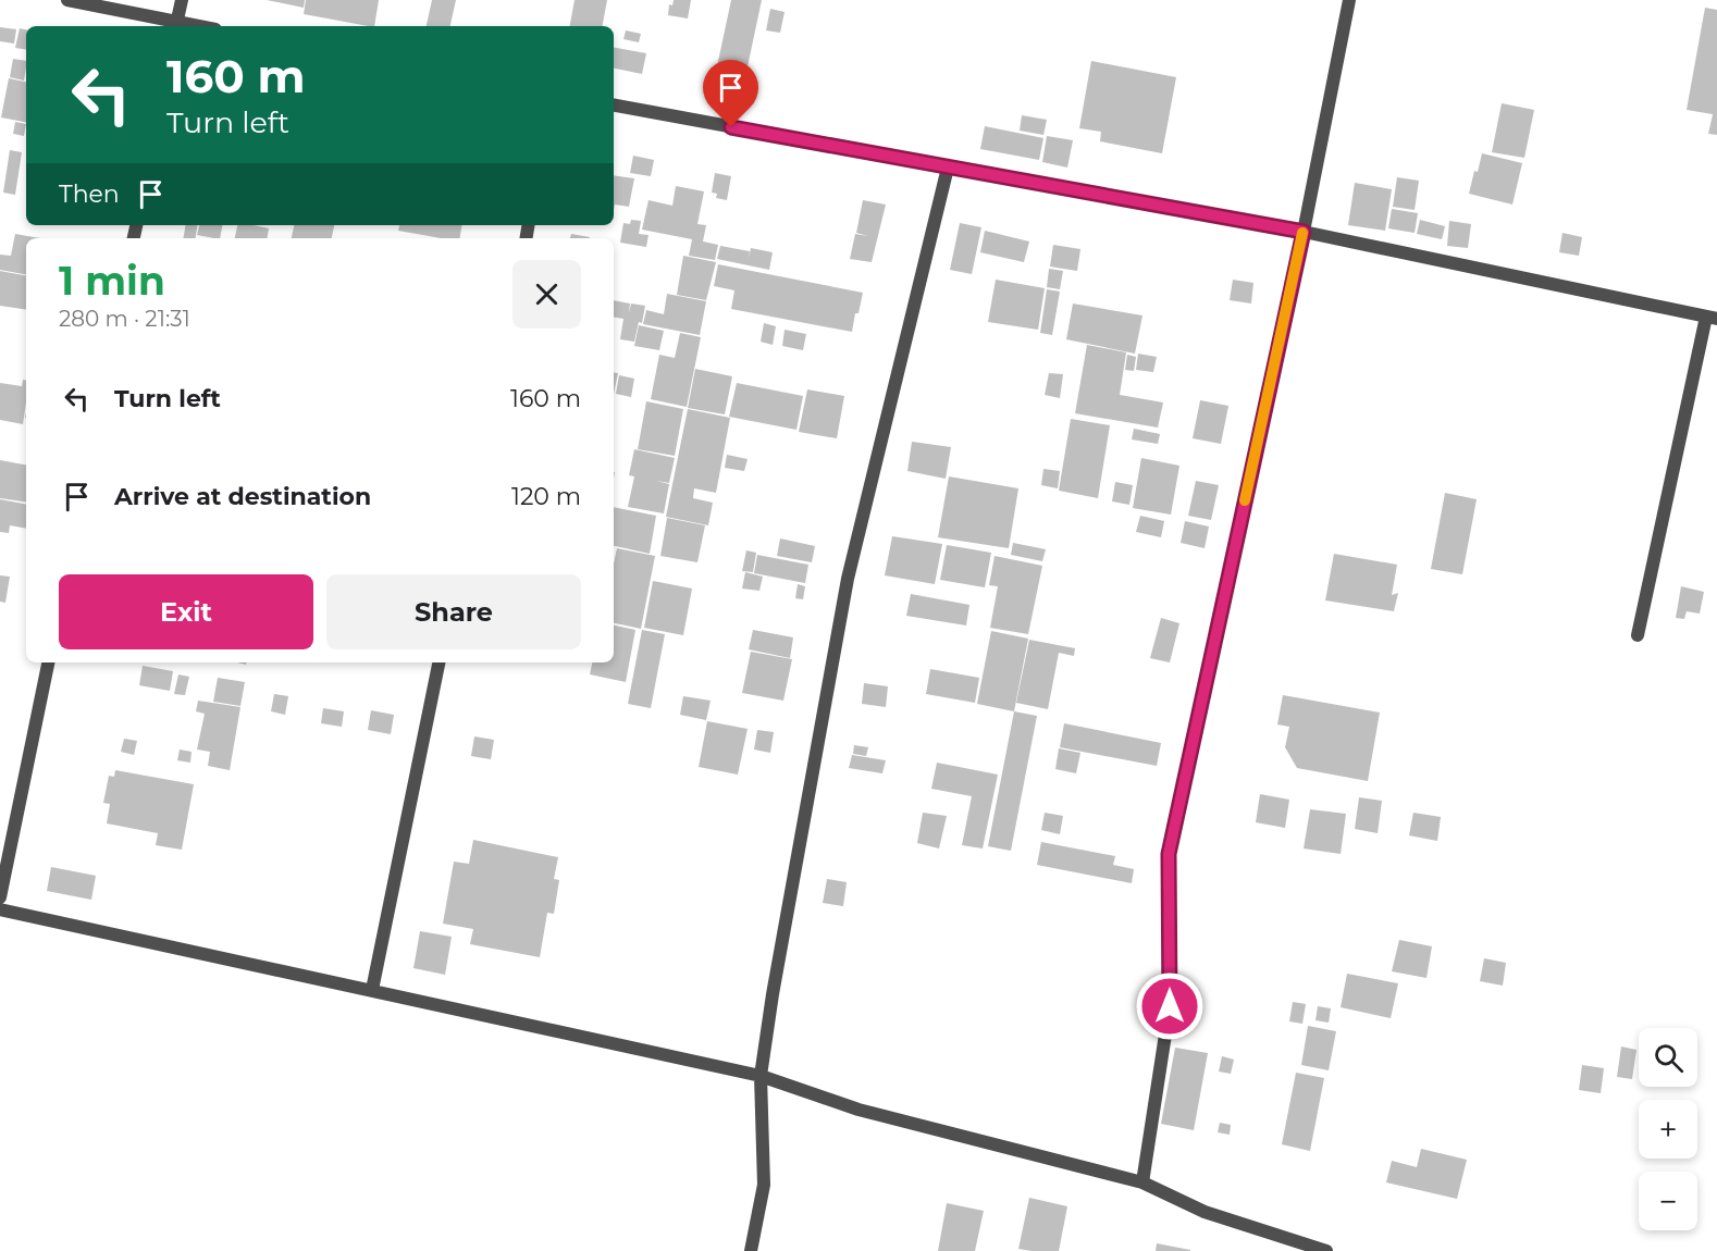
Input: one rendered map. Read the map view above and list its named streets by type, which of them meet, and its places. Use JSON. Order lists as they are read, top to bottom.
{
  "page": {
    "turn": ["160 m", "Turn left"],
    "then": "Then",
    "heading": ["1 min", "280 m · 21:31"],
    "list": [
      {
        "name": "Turn left",
        "value": "160 m"
      },
      {
        "name": "Arrive at destination",
        "value": "120 m"
      }
    ],
    "buttons": ["Exit", "Share"],
    "map_buttons": ["+", "−"]
  }
}
